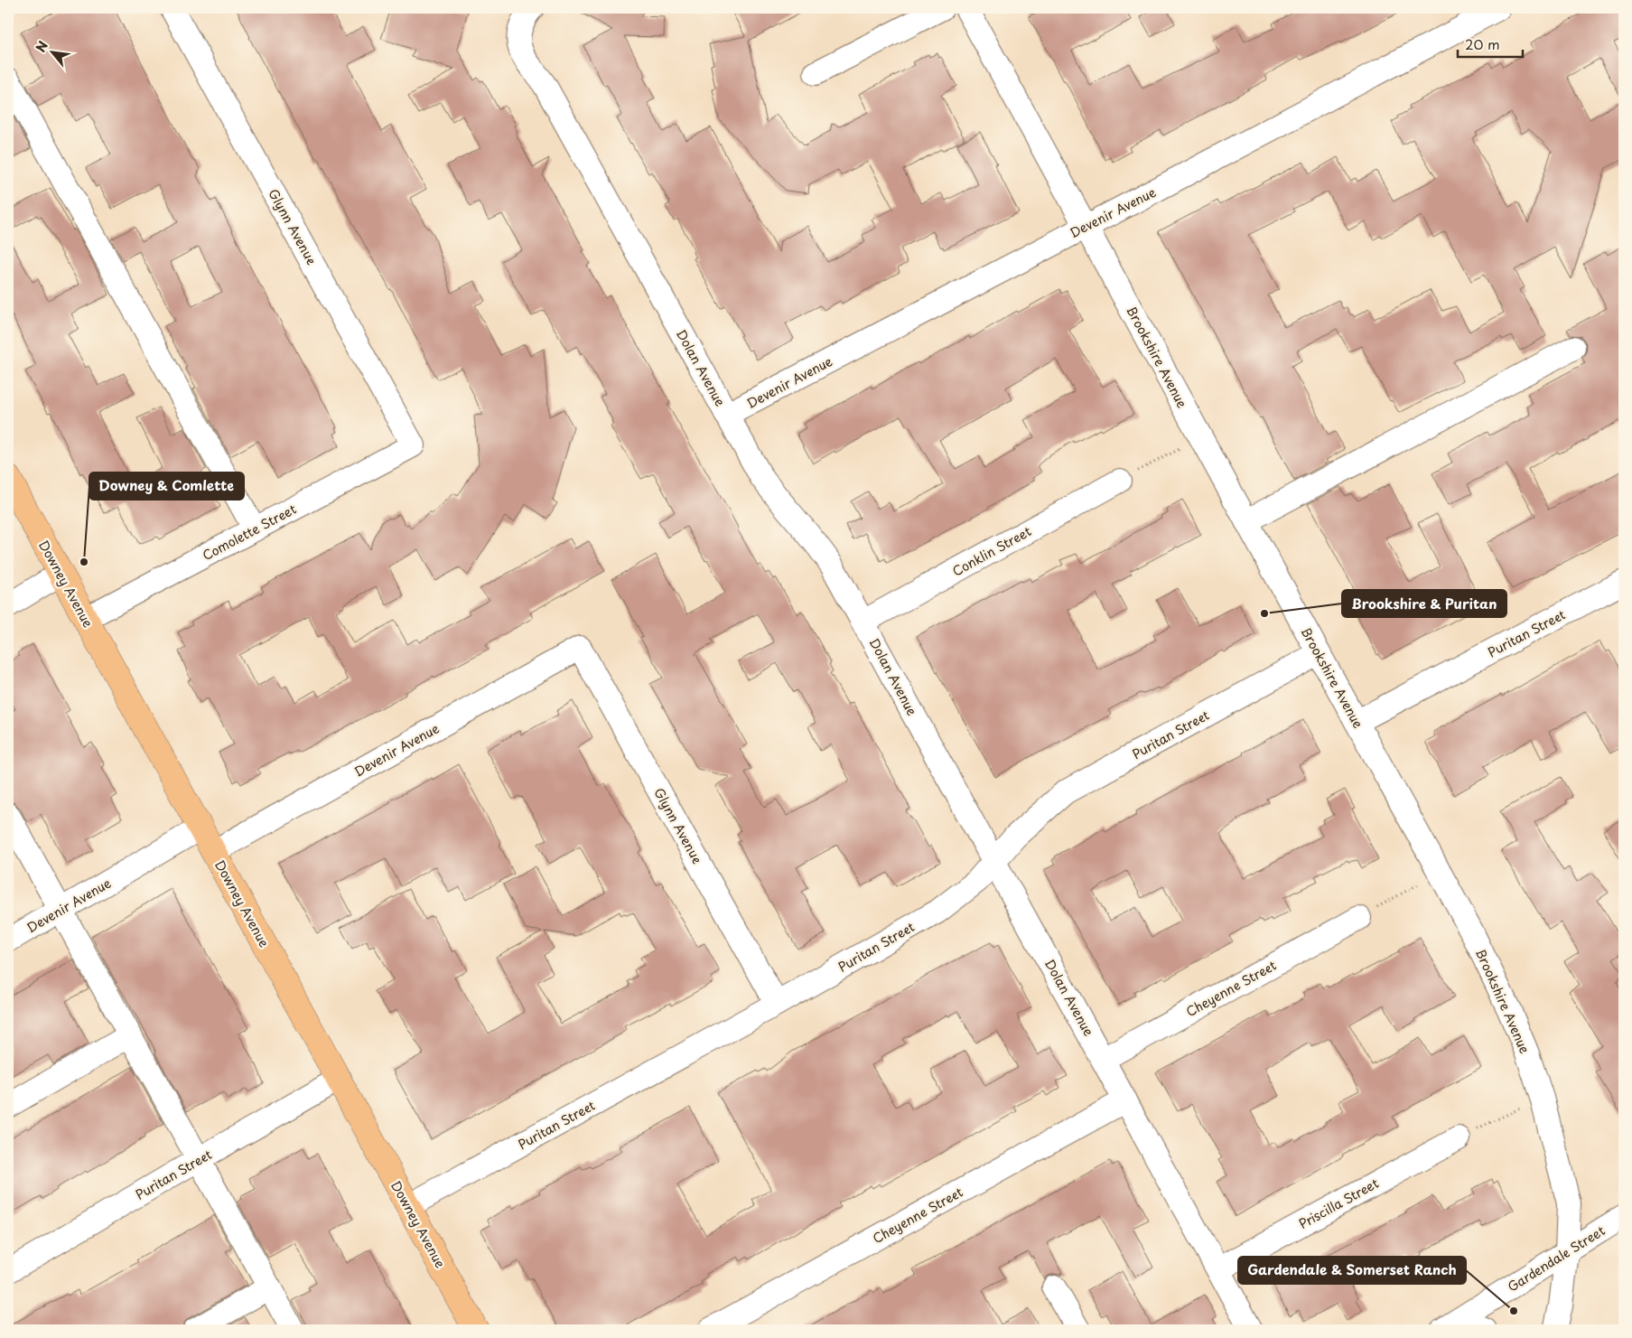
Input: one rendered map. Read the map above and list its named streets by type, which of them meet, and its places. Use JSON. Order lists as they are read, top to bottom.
{
  "streets": {
    "main road": ["Downey Avenue"],
    "street": [
      "Devenir Avenue",
      "Glynn Avenue",
      "Brookshire Avenue",
      "Dolan Avenue",
      "Comolette Street",
      "Conklin Street",
      "Puritan Street",
      "Cheyenne Street",
      "Priscilla Street",
      "Gardendale Street"
    ]
  },
  "crossings": [
    ["Devenir Avenue", "Glynn Avenue"],
    ["Devenir Avenue", "Brookshire Avenue"],
    ["Devenir Avenue", "Dolan Avenue"],
    ["Devenir Avenue", "Downey Avenue"],
    ["Glynn Avenue", "Comolette Street"],
    ["Glynn Avenue", "Puritan Street"],
    ["Brookshire Avenue", "Puritan Street"],
    ["Brookshire Avenue", "Gardendale Street"],
    ["Dolan Avenue", "Conklin Street"],
    ["Dolan Avenue", "Puritan Street"],
    ["Dolan Avenue", "Cheyenne Street"],
    ["Dolan Avenue", "Priscilla Street"],
    ["Comolette Street", "Downey Avenue"],
    ["Downey Avenue", "Puritan Street"]
  ],
  "places": ["Downey & Comlette", "Brookshire & Puritan", "Gardendale & Somerset Ranch"],
  "scale_bar": "20 m",
  "north": "top left"
}
